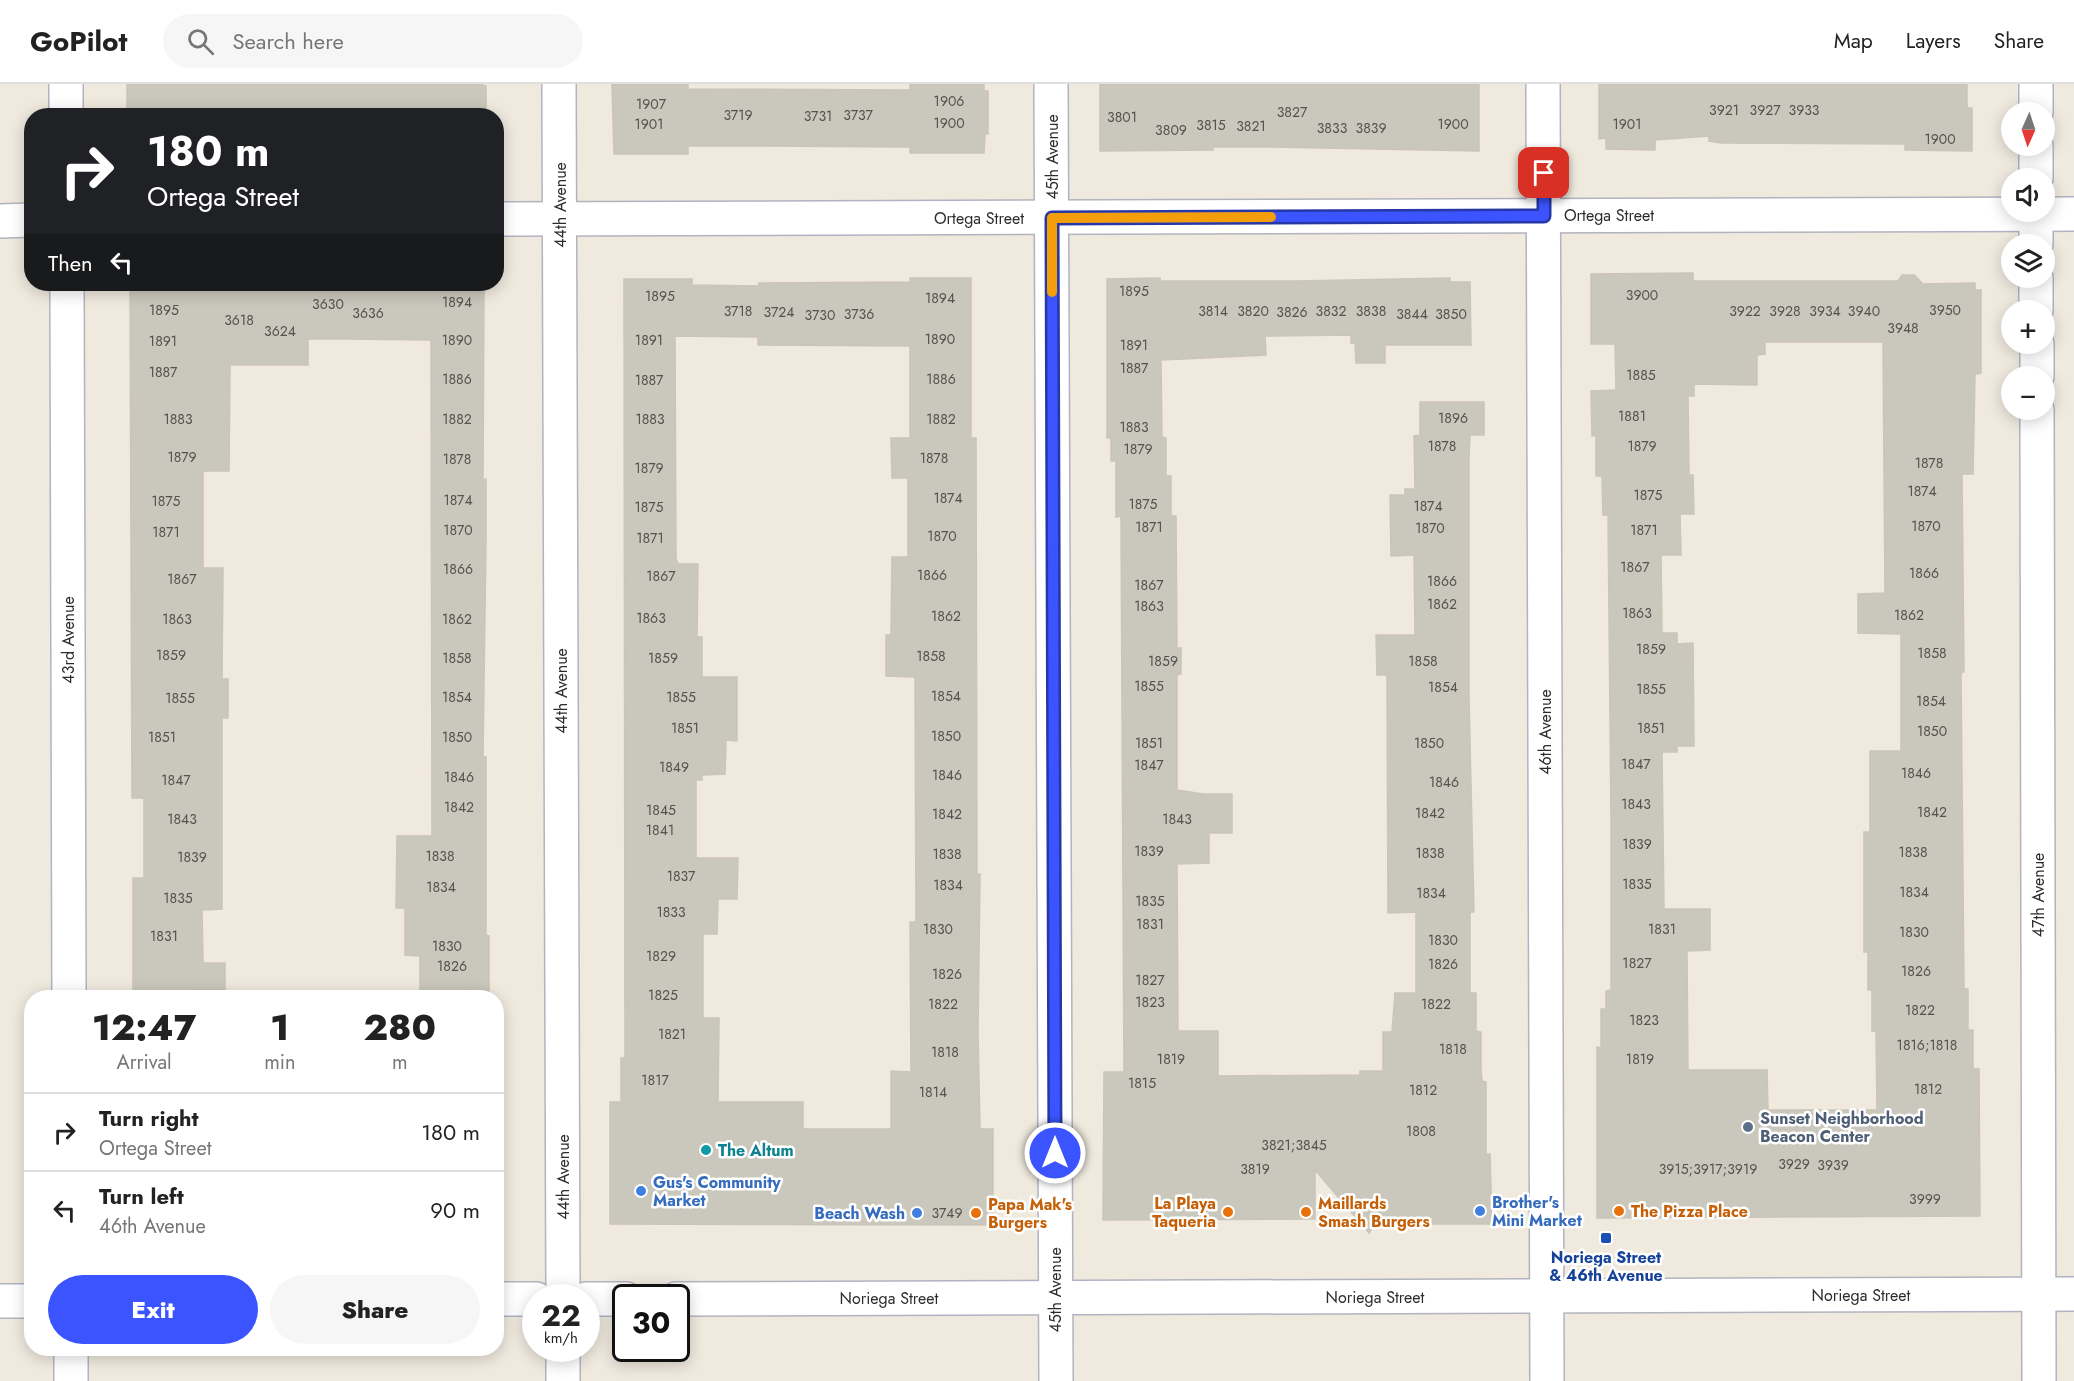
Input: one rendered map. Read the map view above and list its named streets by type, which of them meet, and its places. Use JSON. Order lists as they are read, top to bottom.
{
  "streets": {
    "street": [
      "45th Avenue",
      "44th Avenue",
      "Ortega Street",
      "43rd Avenue",
      "46th Avenue",
      "47th Avenue",
      "Noriega Street"
    ]
  },
  "crossings": [
    ["45th Avenue", "Ortega Street"],
    ["45th Avenue", "Noriega Street"],
    ["44th Avenue", "Ortega Street"],
    ["Ortega Street", "46th Avenue"],
    ["46th Avenue", "Noriega Street"],
    ["47th Avenue", "Noriega Street"]
  ],
  "places": {
    "other": [
      "Sunset Neighborhood Beacon Center",
      "The Altum",
      "Gus's Community Market",
      "Brother's Mini Market",
      "The Pizza Place",
      "La Playa Taqueria",
      "Maillards Smash Burgers",
      "Beach Wash",
      "Papa Mak's Burgers"
    ],
    "transit": ["Noriega Street & 46th Avenue"]
  },
  "house_numbers": [
    "1906",
    "1907",
    "3921",
    "3927",
    "3933",
    "3827",
    "3719",
    "3737",
    "3731",
    "3801",
    "1900",
    "1901",
    "1900",
    "1901",
    "3815",
    "3821",
    "3833",
    "3839",
    "3809",
    "1900",
    "1895",
    "3900",
    "1895",
    "1894",
    "1894",
    "3630",
    "1895",
    "3950",
    "3718",
    "3814",
    "3820",
    "3832",
    "3838",
    "3922",
    "3928",
    "3934",
    "3940",
    "3724",
    "3826",
    "3636",
    "3736",
    "3844",
    "3850",
    "3730",
    "3618",
    "3948",
    "3624",
    "1890",
    "1890",
    "1891",
    "1891",
    "1891",
    "1887",
    "1887",
    "1885",
    "1886",
    "1886",
    "1887",
    "1881",
    "1896",
    "1883",
    "1882",
    "1883",
    "1882",
    "1883",
    "1878",
    "1879",
    "1879",
    "1879",
    "1878",
    "1878",
    "1878",
    "1879",
    "1874",
    "1875",
    "1874",
    "1874",
    "1875",
    "1875",
    "1874",
    "1875",
    "1870",
    "1871",
    "1870",
    "1870",
    "1871",
    "1871",
    "1870",
    "1871",
    "1867",
    "1866",
    "1866",
    "1866",
    "1867",
    "1867",
    "1866",
    "1867",
    "1862",
    "1863",
    "1863",
    "1862",
    "1862",
    "1863",
    "1863",
    "1862",
    "1859",
    "1858",
    "1859",
    "1858",
    "1858",
    "1859",
    "1859",
    "1858",
    "1855",
    "1854",
    "1855",
    "1854",
    "1854",
    "1855",
    "1855",
    "1854",
    "1851",
    "1851",
    "1850",
    "1850",
    "1851",
    "1850",
    "1851",
    "1850",
    "1847",
    "1847",
    "1849",
    "1846",
    "1846",
    "1846",
    "1847",
    "1846",
    "1843",
    "1842",
    "1845",
    "1842",
    "1842",
    "1842",
    "1843",
    "1843",
    "1841",
    "1839",
    "1839",
    "1838",
    "1838",
    "1838",
    "1838",
    "1839",
    "1837",
    "1835",
    "1834",
    "1834",
    "1834",
    "1834",
    "1835",
    "1835",
    "1833",
    "1831",
    "1830",
    "1831",
    "1830",
    "1831",
    "1830",
    "1830",
    "1829",
    "1827",
    "1826",
    "1826",
    "1826",
    "1826",
    "1827",
    "1825",
    "1823",
    "1822",
    "1822",
    "1822",
    "1823",
    "1821",
    "1816;1818",
    "1818",
    "1818",
    "1819",
    "1819",
    "1817",
    "1815",
    "1812",
    "1812",
    "1814",
    "1808",
    "3821;3845",
    "3929",
    "3939",
    "3819",
    "3915;3917;3919",
    "3999",
    "3749"
  ],
  "north": "bottom",
  "page": {
    "header": "GoPilot",
    "search": "Search here",
    "nav": ["Map", "Layers", "Share"],
    "map_buttons": ["+", "−"],
    "turn": ["180 m", "Ortega Street"],
    "then": "Then",
    "eta": [
      "12:47",
      "Arrival",
      "1",
      "min",
      "280",
      "m"
    ],
    "list": [
      {
        "name": "Turn right",
        "note": "Ortega Street",
        "value": "180 m"
      },
      {
        "name": "Turn left",
        "note": "46th Avenue",
        "value": "90 m"
      }
    ],
    "buttons": ["Exit", "Share"],
    "speed": "22 km/h",
    "limit": "30"
  }
}
